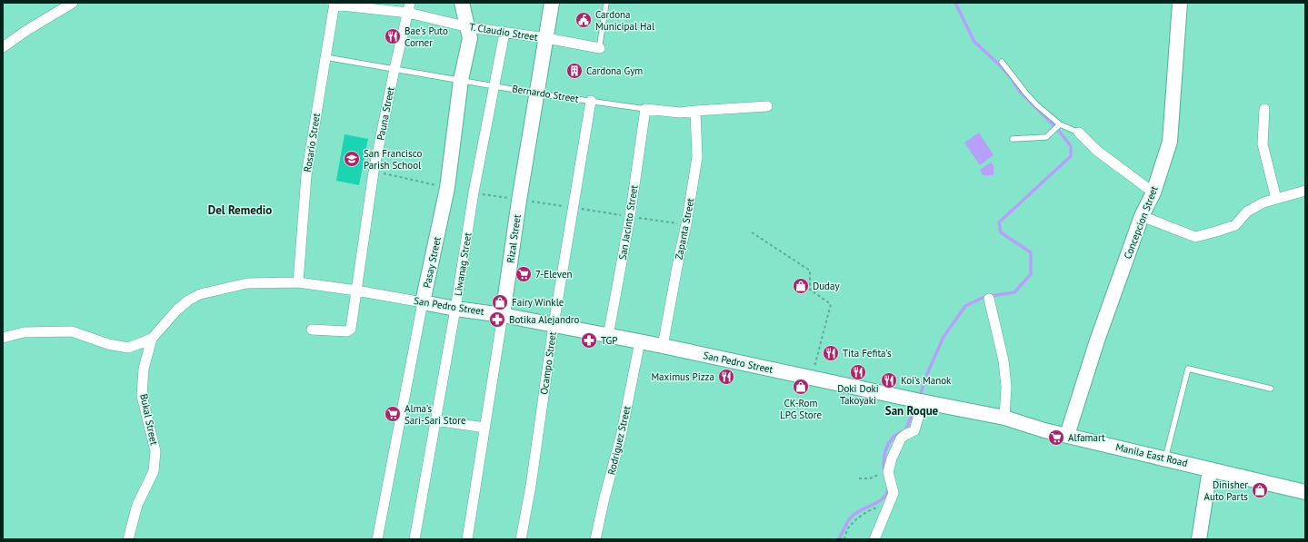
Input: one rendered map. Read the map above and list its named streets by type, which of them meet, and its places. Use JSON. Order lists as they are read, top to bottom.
{
  "streets": {
    "main road": [
      "Concepcion Street",
      "Rizal Street",
      "Pasay Street",
      "San Pedro Street",
      "Manila East Road"
    ],
    "street": [
      "T. Claudio Street",
      "Bernardo Street",
      "Pauna Street",
      "Rosario Street",
      "San Jacinto Street",
      "Zapanta Street",
      "Liwanag Street",
      "Ocampo Street",
      "Bukal Street",
      "Rodriguez Street"
    ]
  },
  "crossings": [
    ["T. Claudio Street", "Pauna Street"],
    ["T. Claudio Street", "Rosario Street"],
    ["T. Claudio Street", "Rizal Street"],
    ["T. Claudio Street", "Pasay Street"],
    ["T. Claudio Street", "Liwanag Street"],
    ["Bernardo Street", "Pauna Street"],
    ["Bernardo Street", "Rosario Street"],
    ["Bernardo Street", "San Jacinto Street"],
    ["Bernardo Street", "Zapanta Street"],
    ["Bernardo Street", "Rizal Street"],
    ["Bernardo Street", "Pasay Street"],
    ["Bernardo Street", "Liwanag Street"],
    ["Bernardo Street", "Ocampo Street"],
    ["Pauna Street", "San Pedro Street"],
    ["Rosario Street", "San Pedro Street"],
    ["San Jacinto Street", "San Pedro Street"],
    ["Concepcion Street", "Manila East Road"],
    ["Zapanta Street", "San Pedro Street"],
    ["Rizal Street", "San Pedro Street"],
    ["Pasay Street", "San Pedro Street"],
    ["Liwanag Street", "San Pedro Street"],
    ["San Pedro Street", "Ocampo Street"],
    ["San Pedro Street", "Bukal Street"],
    ["San Pedro Street", "Rodriguez Street"],
    ["San Pedro Street", "Manila East Road"]
  ],
  "districts": ["Del Remedio", "San Roque"],
  "places": {
    "public building": ["Cardona Municipal Hal"],
    "restaurant": [
      "Bae's Puto Corner",
      "Tita Fefita’s",
      "Doki Doki Takoyaki",
      "Maximus Pizza",
      "Koi’s Manok"
    ],
    "building": ["Cardona Gym"],
    "school or university": ["San Francisco Parish School"],
    "supermarket": ["7-Eleven", "Alma’s Sari-Sari Store", "Alfamart"],
    "shop": [
      "Duday",
      "Fairy Winkle",
      "CK-Rom LPG Store",
      "Dinisher Auto Parts"
    ],
    "pharmacy": ["Botika Alejandro", "TGP"]
  }
}
